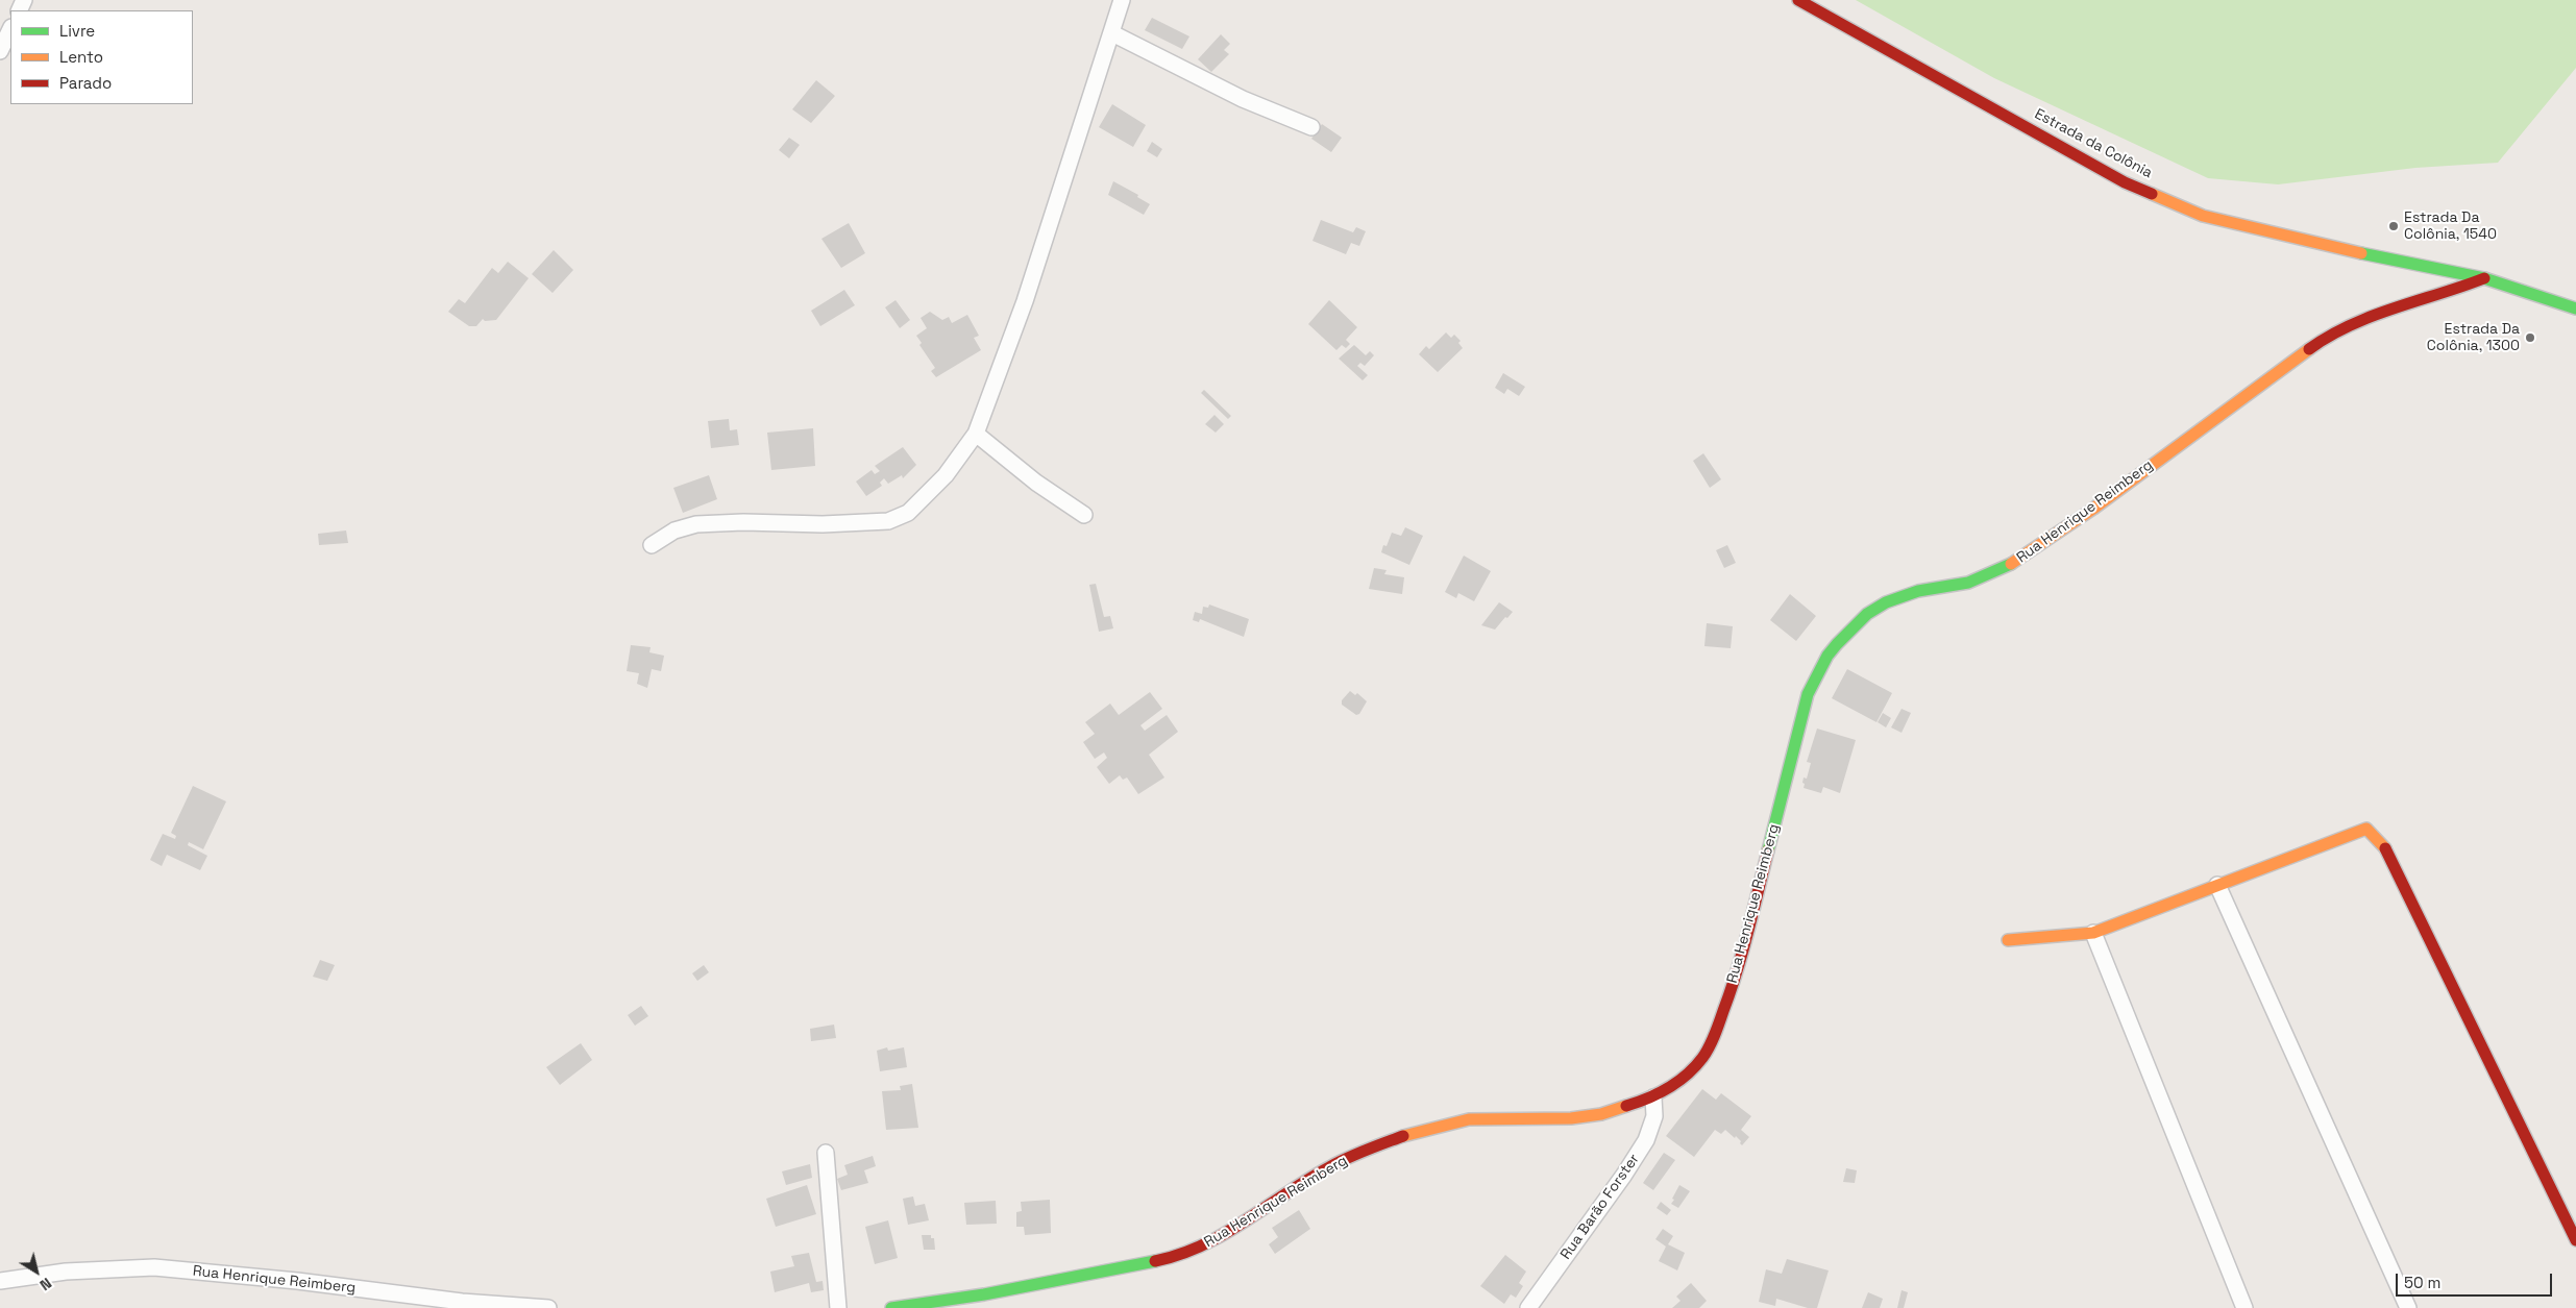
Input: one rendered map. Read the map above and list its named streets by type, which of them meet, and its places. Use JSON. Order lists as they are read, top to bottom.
{
  "streets": {
    "street": ["Estrada da Colônia", "Rua Henrique Reimberg", "Rua Barão Forster"]
  },
  "crossings": [
    ["Estrada da Colônia", "Rua Henrique Reimberg"],
    ["Rua Henrique Reimberg", "Rua Barão Forster"]
  ],
  "places": ["Estrada Da Colônia, 1540", "Estrada Da Colônia, 1300"],
  "legend": ["Livre", "Lento", "Parado"],
  "scale_bar": "50 m",
  "north": "bottom right"
}
